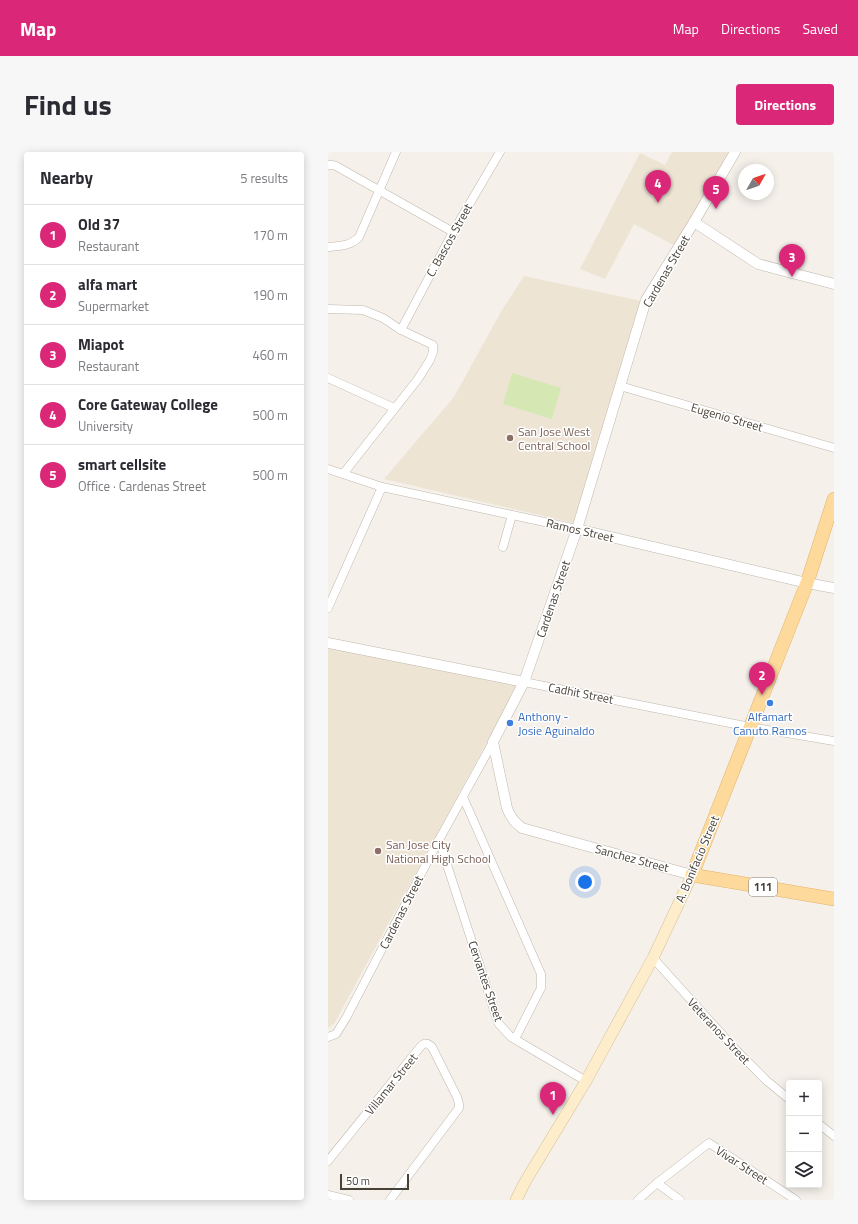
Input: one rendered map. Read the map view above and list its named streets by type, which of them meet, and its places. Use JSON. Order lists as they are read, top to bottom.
{
  "streets": {
    "main road": ["Sanchez Street", "A. Bonifacio Street", "111"],
    "street": [
      "C. Bascos Street",
      "Cardenas Street",
      "Eugenio Street",
      "Ramos Street",
      "Cadhit Street",
      "Cervantes Street",
      "Veteranos Street",
      "Villamar Street",
      "Vivar Street"
    ]
  },
  "crossings": [
    ["Cardenas Street", "Eugenio Street"],
    ["Cardenas Street", "Ramos Street"],
    ["Cardenas Street", "Cadhit Street"],
    ["Cardenas Street", "Sanchez Street"],
    ["Cardenas Street", "Cervantes Street"],
    ["Ramos Street", "A. Bonifacio Street"],
    ["Cadhit Street", "A. Bonifacio Street"],
    ["Sanchez Street", "A. Bonifacio Street"],
    ["A. Bonifacio Street", "Cervantes Street"],
    ["A. Bonifacio Street", "Veteranos Street"]
  ],
  "places": [
    "San Jose West Central School",
    "Alfamart Canuto Ramos",
    "Anthony - Josie Aguinaldo",
    "San Jose City National High School"
  ],
  "scale_bar": "50 m",
  "north": "top right",
  "page": {
    "header": "Map",
    "nav": ["Map", "Directions", "Saved"],
    "title": "Find us",
    "buttons": "Directions",
    "heading": ["Nearby", "5 results"],
    "pins": [
      "4",
      "5",
      "3",
      "2",
      "1"
    ],
    "list": [
      {
        "mark": "1",
        "name": "Old 37",
        "note": "Restaurant",
        "value": "170 m"
      },
      {
        "mark": "2",
        "name": "alfa mart",
        "note": "Supermarket",
        "value": "190 m"
      },
      {
        "mark": "3",
        "name": "Miapot",
        "note": "Restaurant",
        "value": "460 m"
      },
      {
        "mark": "4",
        "name": "Core Gateway College",
        "note": "University",
        "value": "500 m"
      },
      {
        "mark": "5",
        "name": "smart cellsite",
        "note": "Office · Cardenas Street",
        "value": "500 m"
      }
    ],
    "map_buttons": ["+", "−"],
    "scale": "50 m"
  }
}
